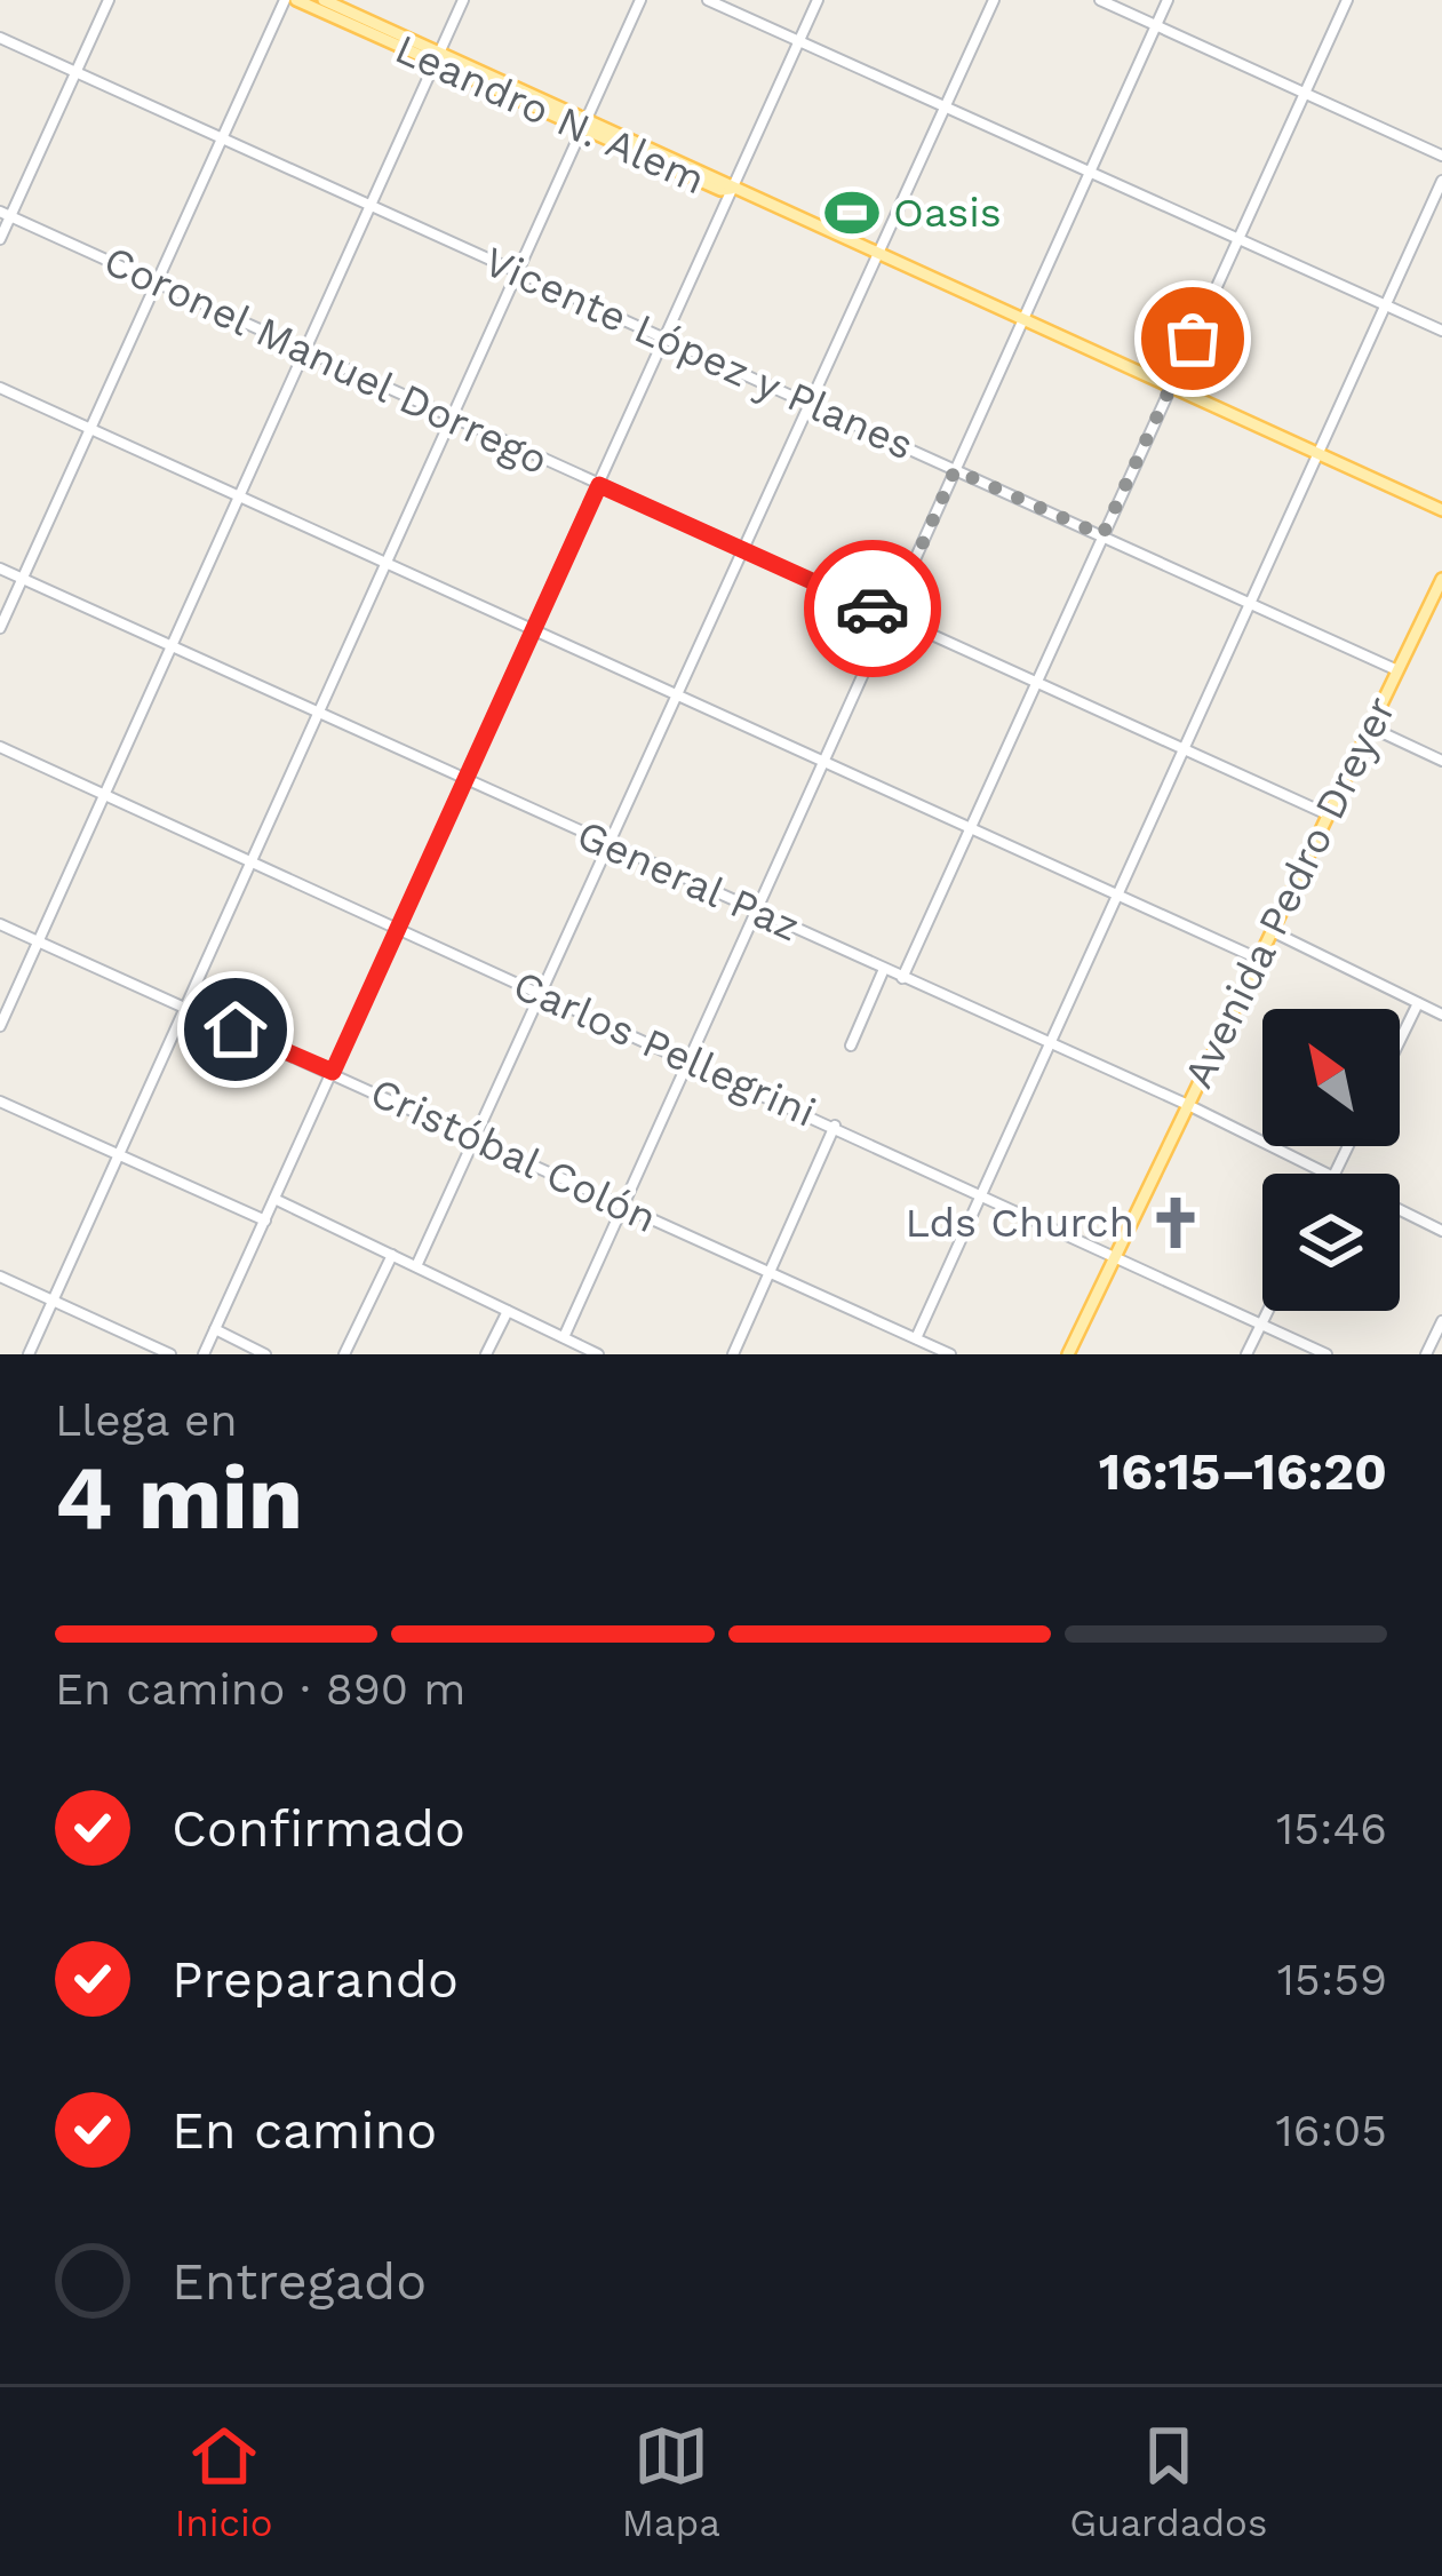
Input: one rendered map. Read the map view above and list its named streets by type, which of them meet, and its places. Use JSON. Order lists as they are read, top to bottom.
{
  "streets": {
    "main road": ["Leandro N. Alem", "Avenida Pedro Dreyer"],
    "street": [
      "Vicente López y Planes",
      "Coronel Manuel Dorrego",
      "General Paz",
      "Carlos Pellegrini",
      "Cristóbal Colón"
    ]
  },
  "crossings": [
    ["Vicente López y Planes", "Avenida Pedro Dreyer"],
    ["Coronel Manuel Dorrego", "Avenida Pedro Dreyer"],
    ["General Paz", "Avenida Pedro Dreyer"],
    ["Avenida Pedro Dreyer", "Carlos Pellegrini"]
  ],
  "places": {
    "sports": ["Oasis"],
    "church": ["Lds Church"]
  },
  "north": "top left",
  "page": {
    "heading": ["4 min", "Llega en", "16:15–16:20"],
    "bar": "En camino · 890 m",
    "list": [
      ["Confirmado", "15:46"],
      ["Preparando", "15:59"],
      ["En camino", "16:05"],
      "Entregado"
    ],
    "tabs": ["Inicio", "Mapa", "Guardados"]
  }
}
